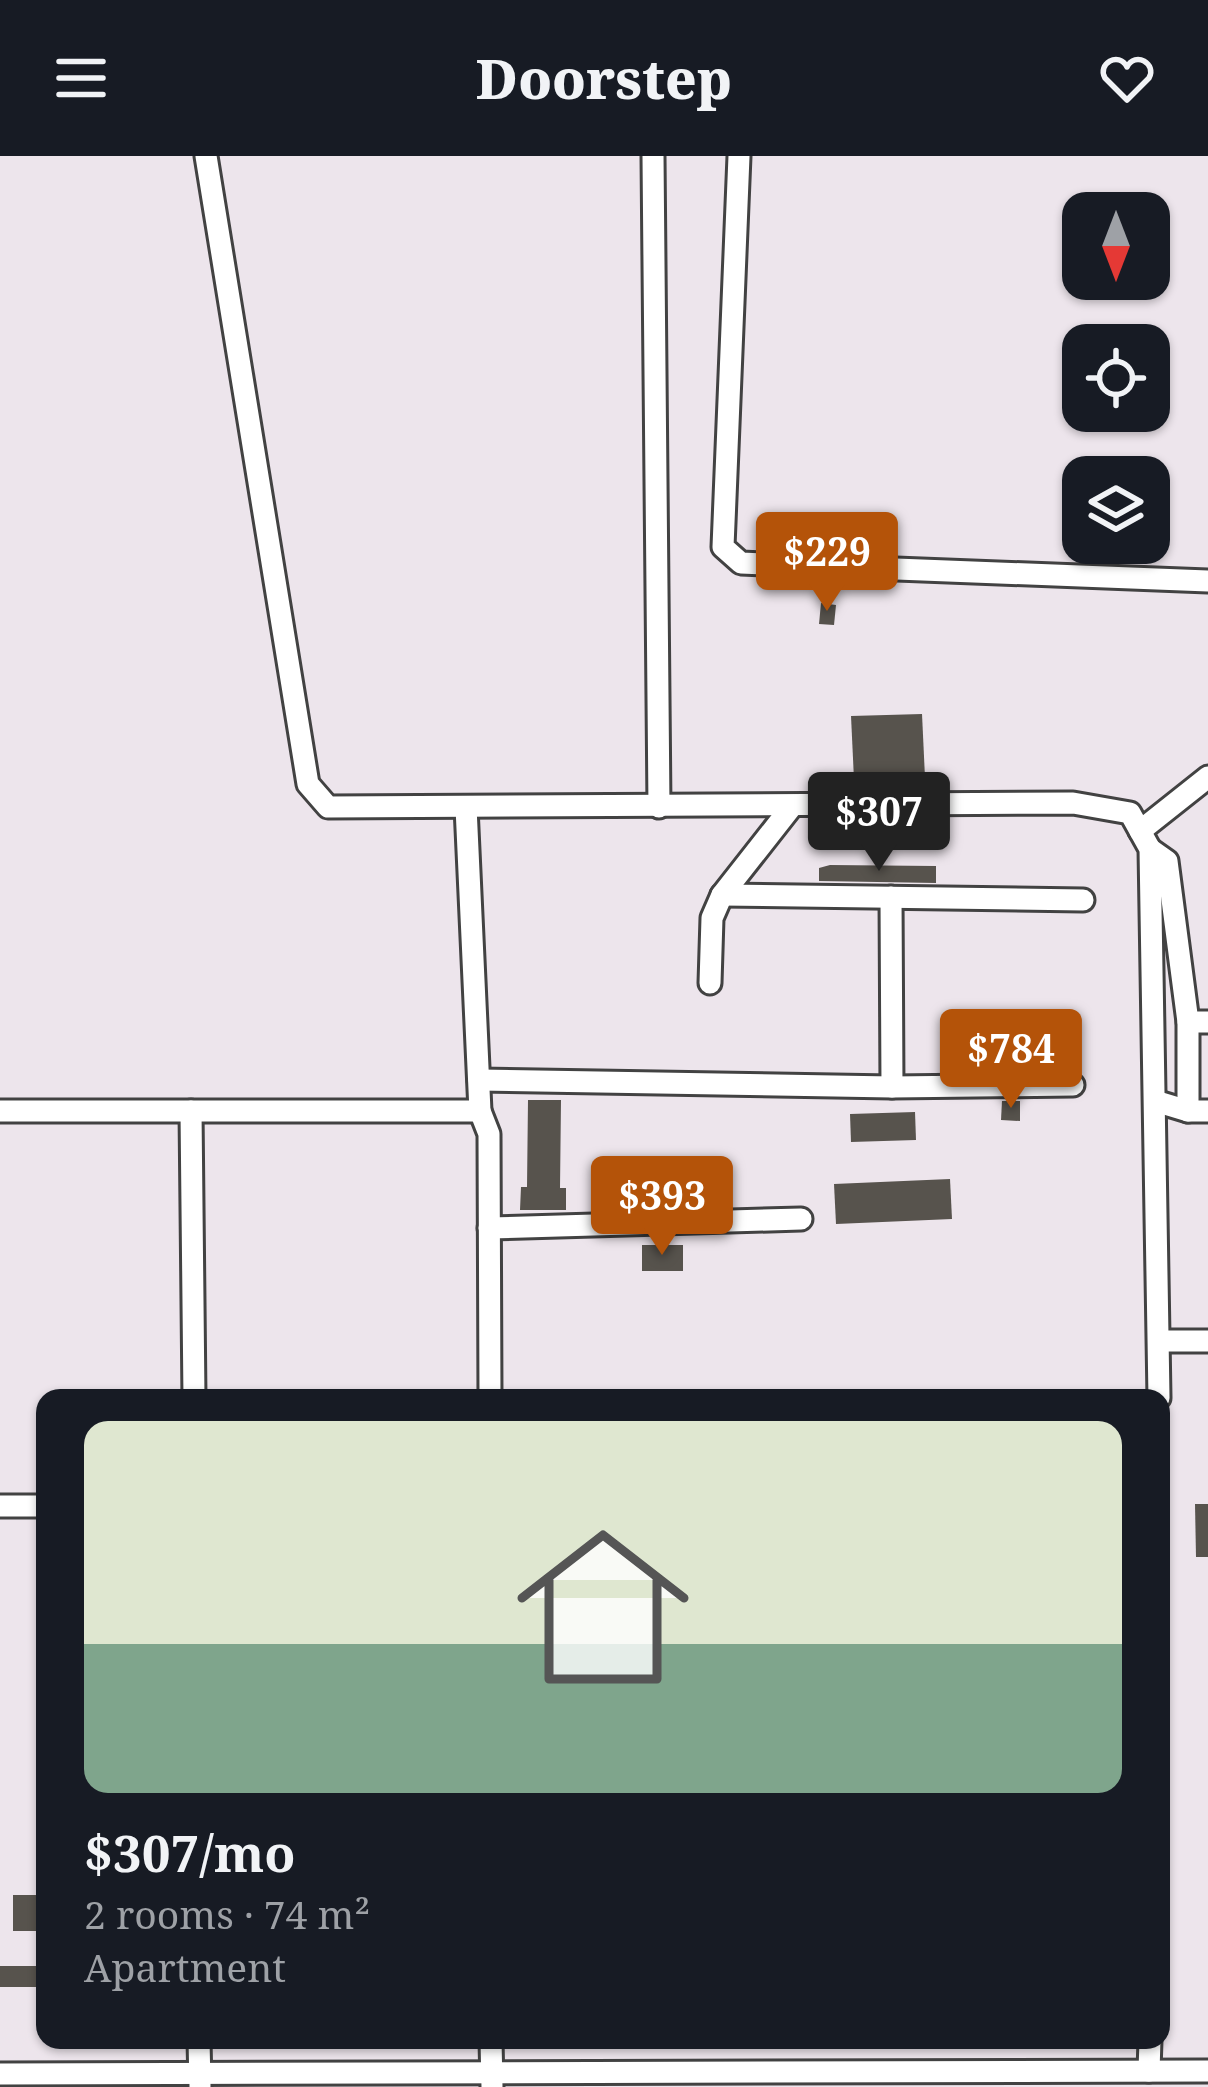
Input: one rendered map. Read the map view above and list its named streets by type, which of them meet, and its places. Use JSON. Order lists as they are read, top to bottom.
{
  "north": "bottom",
  "page": {
    "header": "Doorstep",
    "price": [
      "$229",
      "$307",
      "$784",
      "$393"
    ],
    "list": [
      {
        "name": "$307/mo",
        "note": "2 rooms · 74 m² · Apartment"
      }
    ]
  }
}
